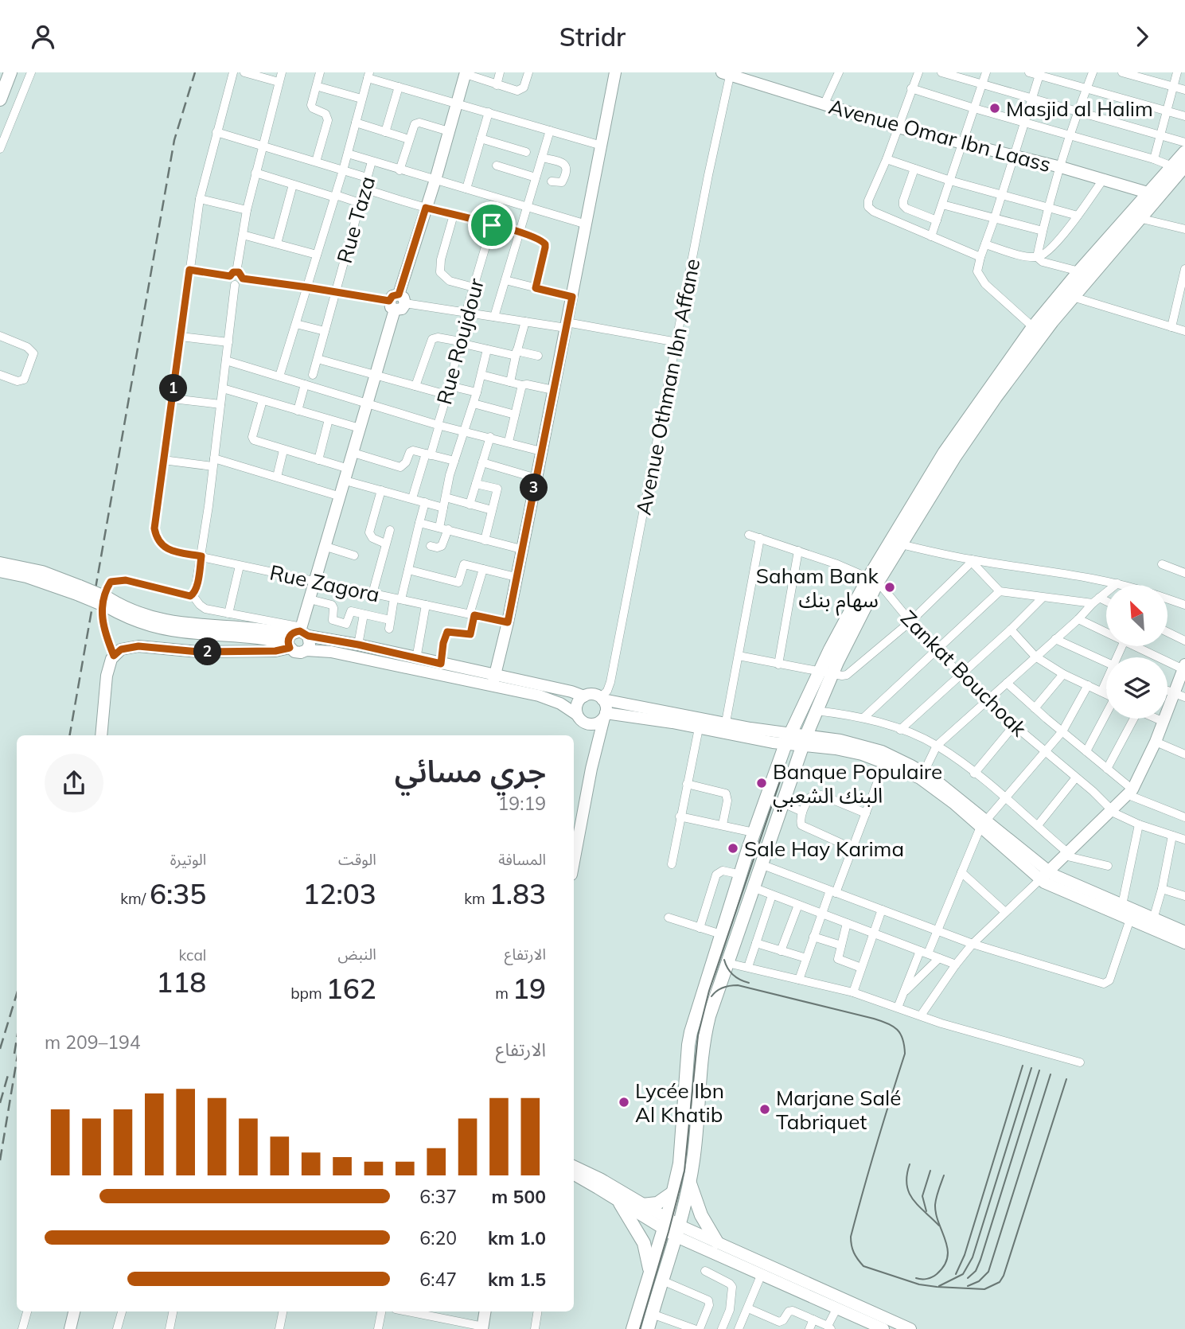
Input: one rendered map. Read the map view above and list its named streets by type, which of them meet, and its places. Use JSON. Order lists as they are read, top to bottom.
{
  "streets": {
    "street": [
      "Avenue Omar Ibn Laass",
      "Rue Taza",
      "Rue Roujdour",
      "Avenue Othman Ibn Affane",
      "Rue Zagora",
      "Zankat Bouchoak"
    ]
  },
  "crossings": [
    ["Avenue Omar Ibn Laass", "Avenue Othman Ibn Affane"]
  ],
  "places": [
    "Masjid al Halim",
    "Saham Bank سهام بنك",
    "Banque Populaire البنك الشعبي",
    "Sale Hay Karima",
    "Lycée Ibn Al Khatib",
    "Marjane Salé Tabriquet"
  ],
  "north": "top left",
  "page": {
    "header": "Stridr",
    "pins": ["1", "3", "2"],
    "heading": ["جري مسائي", "19:19"],
    "stats": [
      ["المسافة", "1.83 km"],
      ["الوقت", "12:03"],
      ["الوتيرة", "6:35 /km"],
      ["الارتفاع", "19 m"],
      ["النبض", "162 bpm"],
      ["kcal", "118"]
    ],
    "chart": ["الارتفاع", "194–209 m"],
    "list": [
      {
        "name": "500 m",
        "note": "6:37"
      },
      {
        "name": "1.0 km",
        "note": "6:20"
      },
      {
        "name": "1.5 km",
        "note": "6:47"
      }
    ]
  }
}
